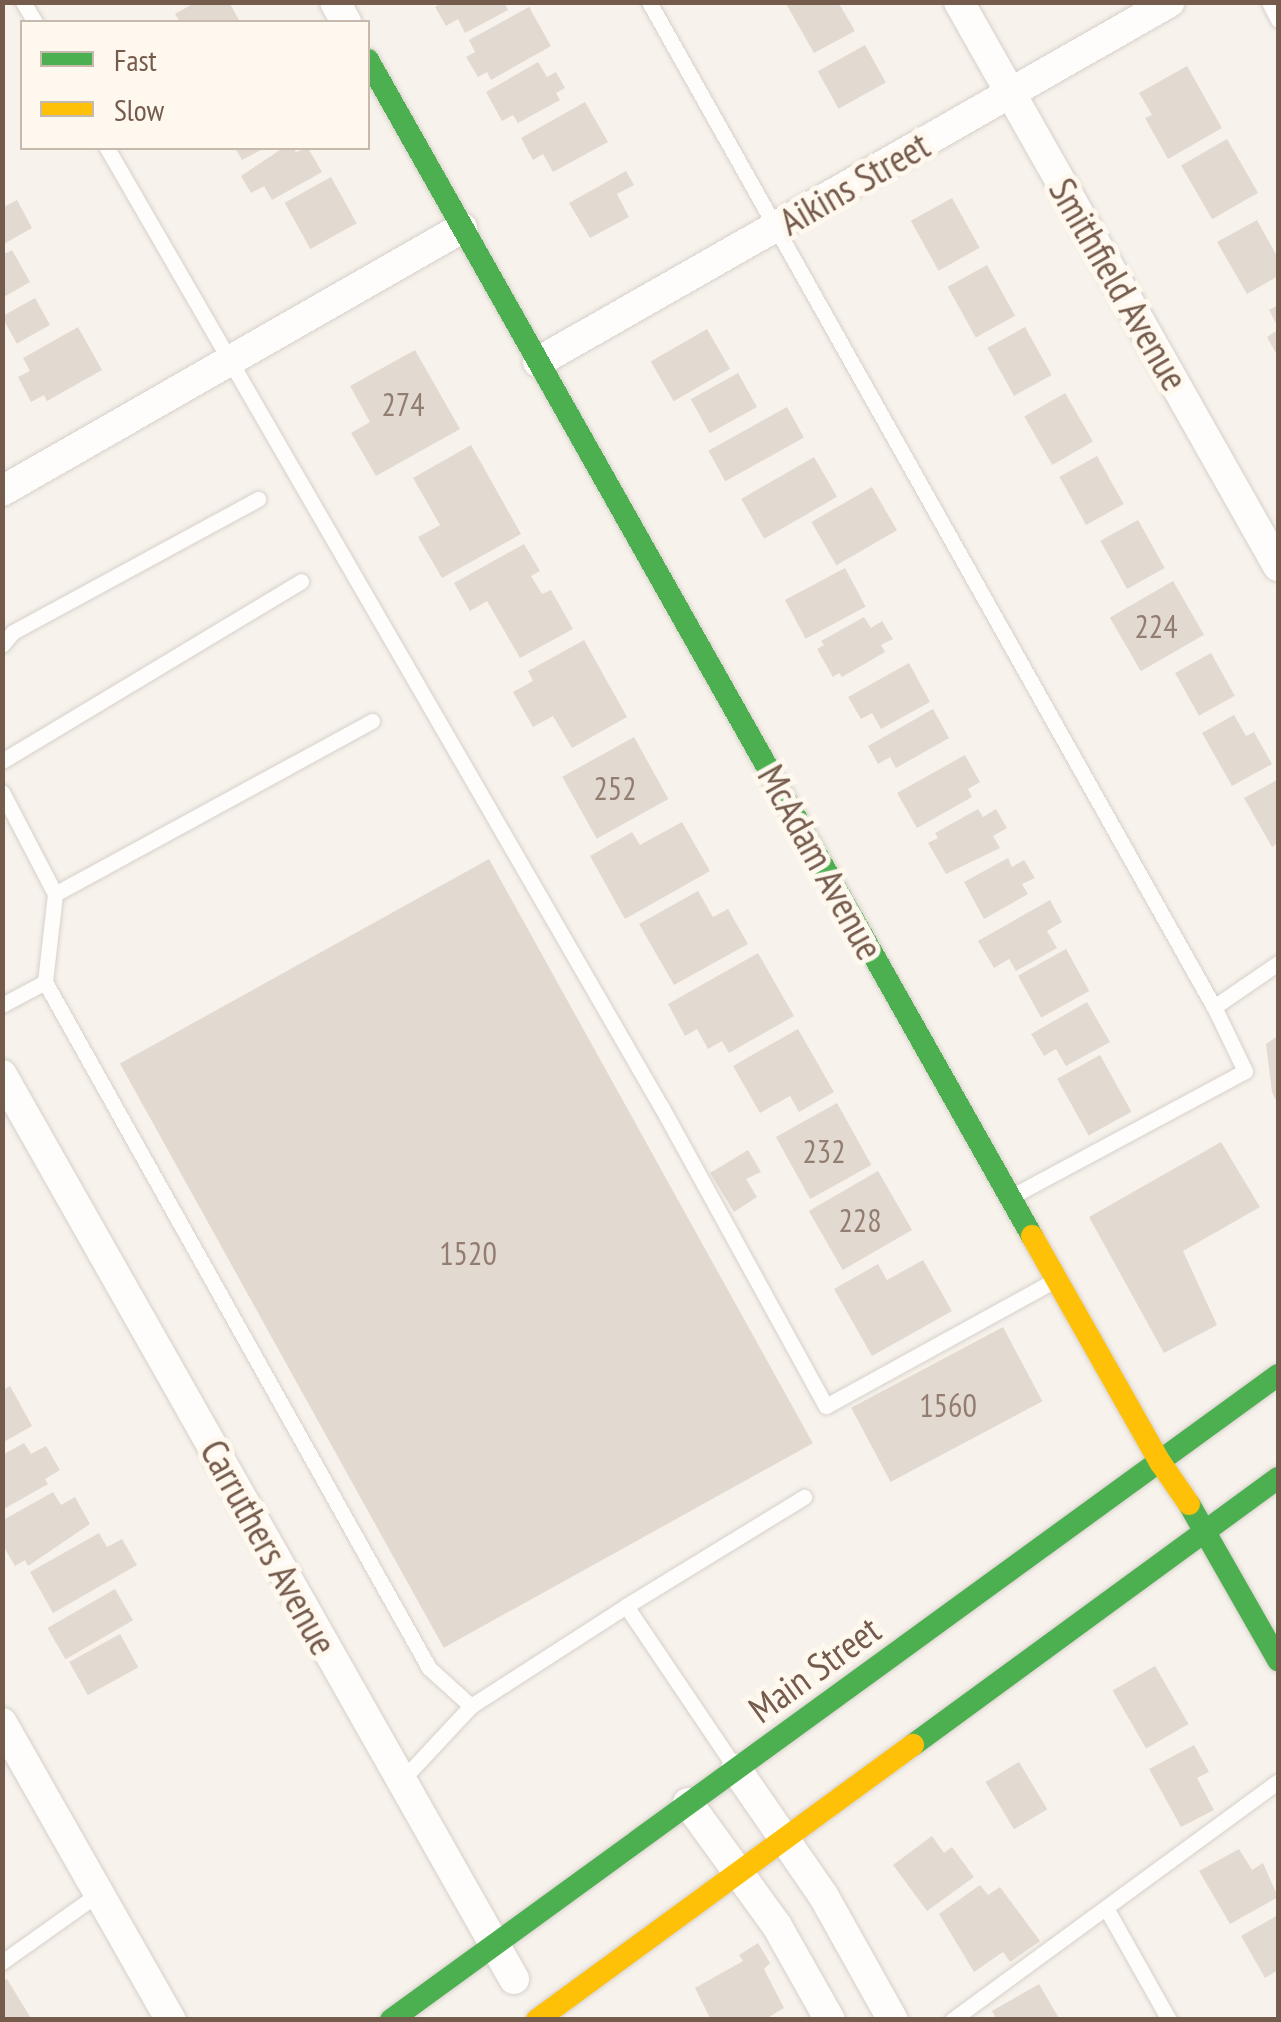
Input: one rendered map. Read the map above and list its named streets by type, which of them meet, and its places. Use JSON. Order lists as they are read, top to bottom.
{
  "streets": {
    "main road": ["McAdam Avenue", "Main Street"],
    "street": ["Aikins Street", "Smithfield Avenue", "Carruthers Avenue"]
  },
  "crossings": [
    ["Aikins Street", "Smithfield Avenue"],
    ["Aikins Street", "McAdam Avenue"],
    ["McAdam Avenue", "Main Street"],
    ["Carruthers Avenue", "Main Street"]
  ],
  "house_numbers": [
    "274",
    "224",
    "252",
    "232",
    "228",
    "1520",
    "1560"
  ],
  "legend": ["Fast", "Slow"]
}
